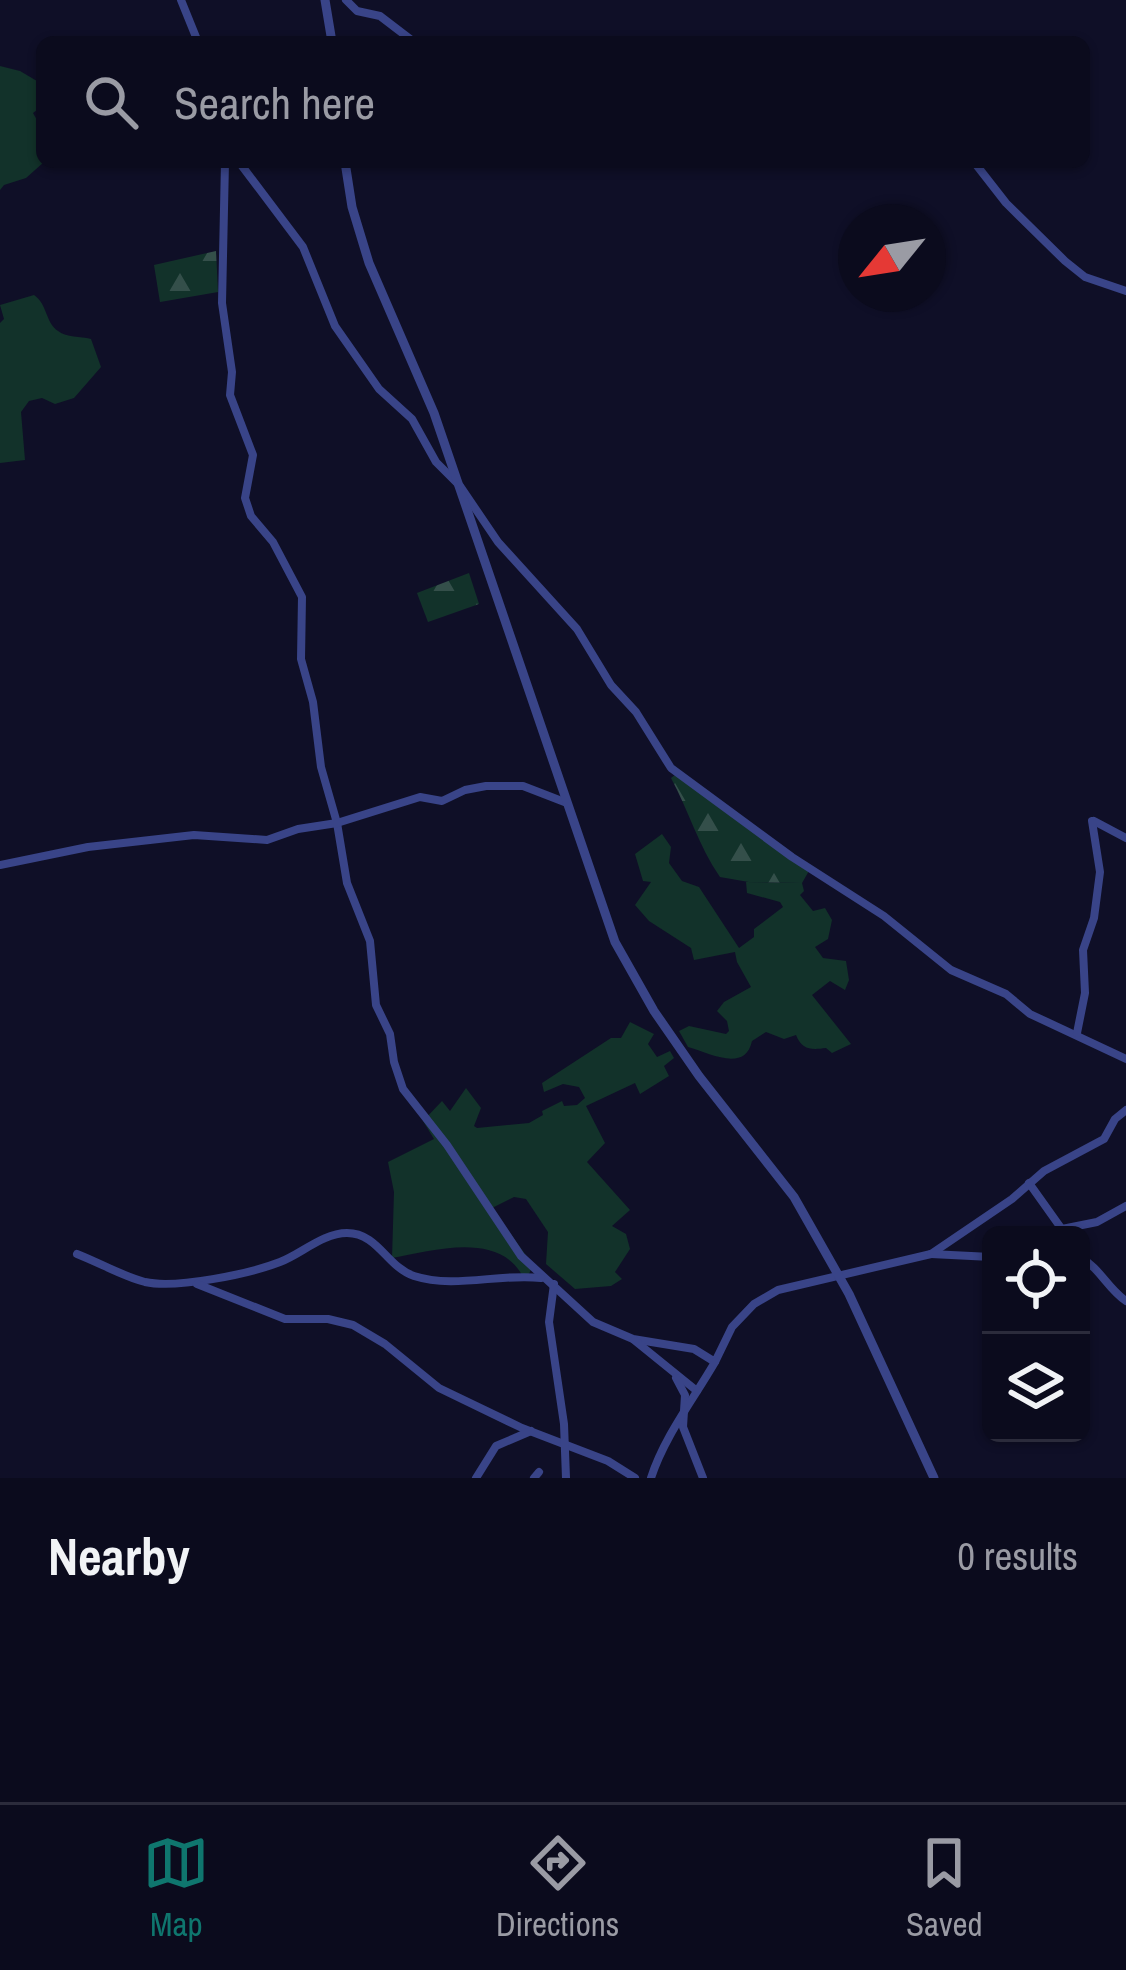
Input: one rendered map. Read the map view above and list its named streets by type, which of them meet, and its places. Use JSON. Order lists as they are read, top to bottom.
{
  "north": "bottom left",
  "page": {
    "search": "Search here",
    "heading": ["Nearby", "0 results"],
    "nav": ["Map", "Directions", "Saved"]
  }
}
